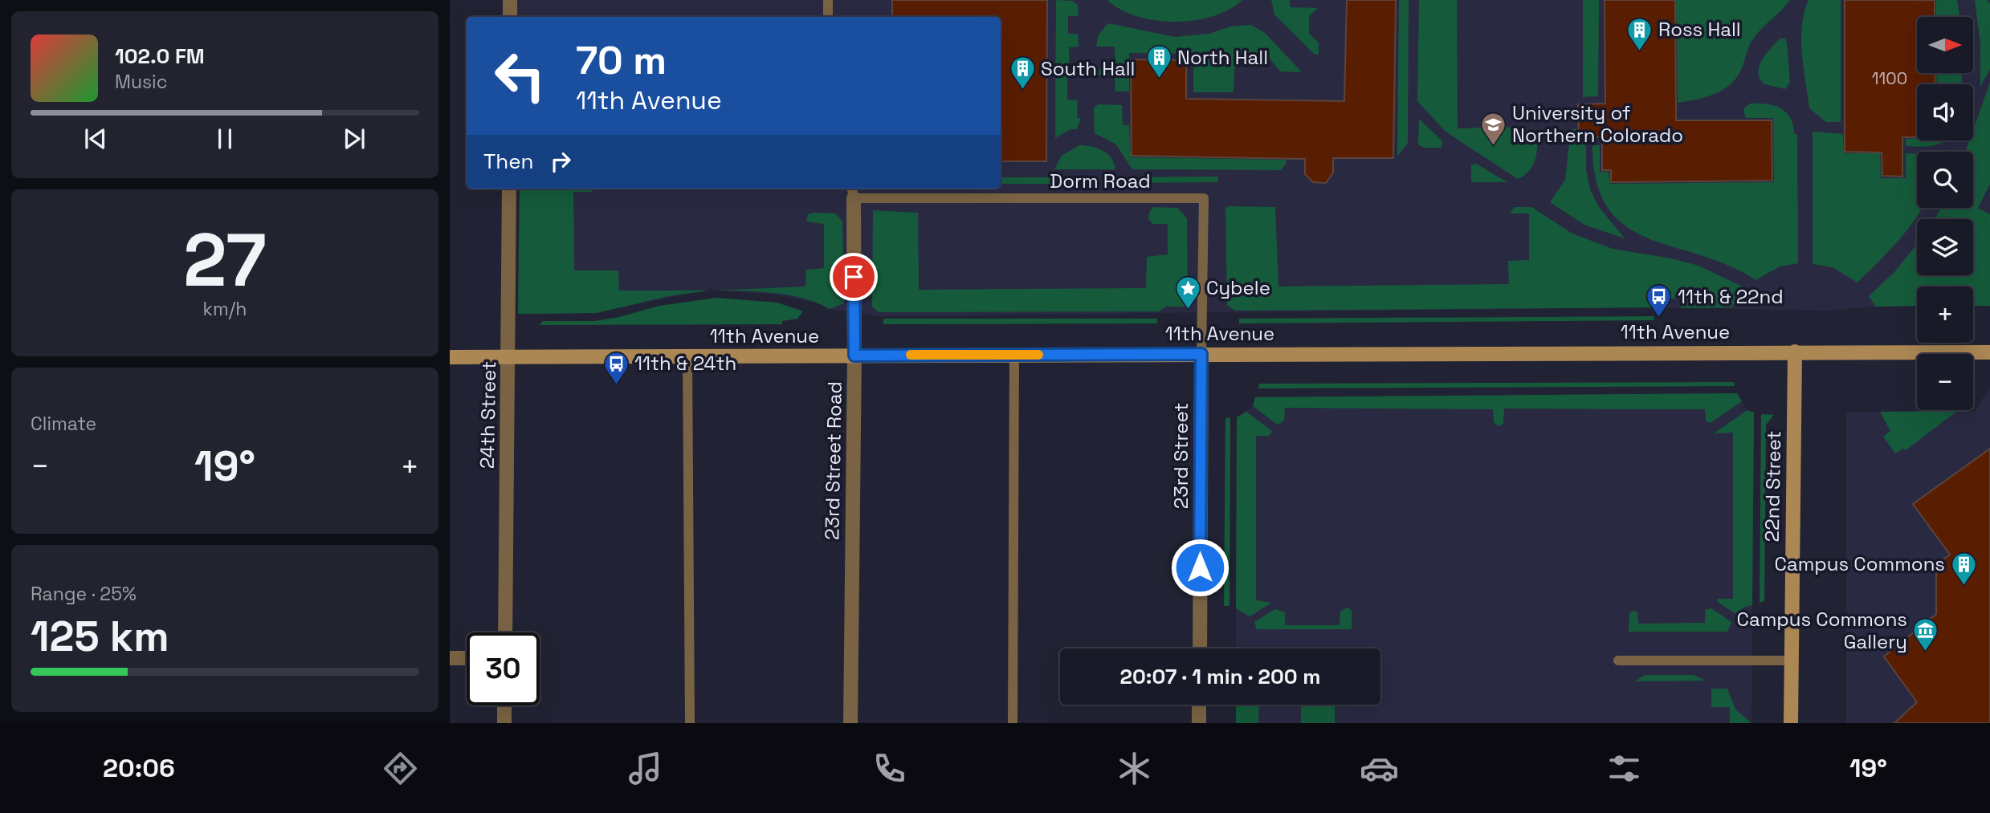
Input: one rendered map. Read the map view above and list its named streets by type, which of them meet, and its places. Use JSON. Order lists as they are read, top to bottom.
{
  "streets": {
    "main road": ["11th Avenue", "22nd Street"],
    "street": ["24th Street", "23rd Street", "23rd Street Road"],
    "lane": ["Dorm Road"]
  },
  "crossings": [
    ["Dorm Road", "11th Avenue"],
    ["Dorm Road", "23rd Street"],
    ["Dorm Road", "23rd Street Road"],
    ["11th Avenue", "24th Street"],
    ["11th Avenue", "23rd Street"],
    ["11th Avenue", "23rd Street Road"],
    ["11th Avenue", "22nd Street"]
  ],
  "places": {
    "building": [
      "Ross Hall",
      "North Hall",
      "South Hall",
      "Campus Commons"
    ],
    "school or university": ["University of Northern Colorado"],
    "place": ["Cybele"],
    "bus stop": ["11th & 22nd", "11th & 24th"],
    "museum": ["Campus Commons Gallery"]
  },
  "house_numbers": ["1100"],
  "north": "right",
  "page": {
    "map_buttons": ["+", "−"],
    "turn": ["70 m", "11th Avenue"],
    "song": ["102.0 FM", "Music"],
    "then": "Then",
    "tile": [
      ["27", "km/h"],
      "Climate",
      ["Range · 25%", "125 km"]
    ],
    "heat": ["−", "19°", "+"],
    "limit": "30",
    "trip": "20:07 · 1 min · 200 m",
    "tabs": ["20:06", "19°"]
  }
}
